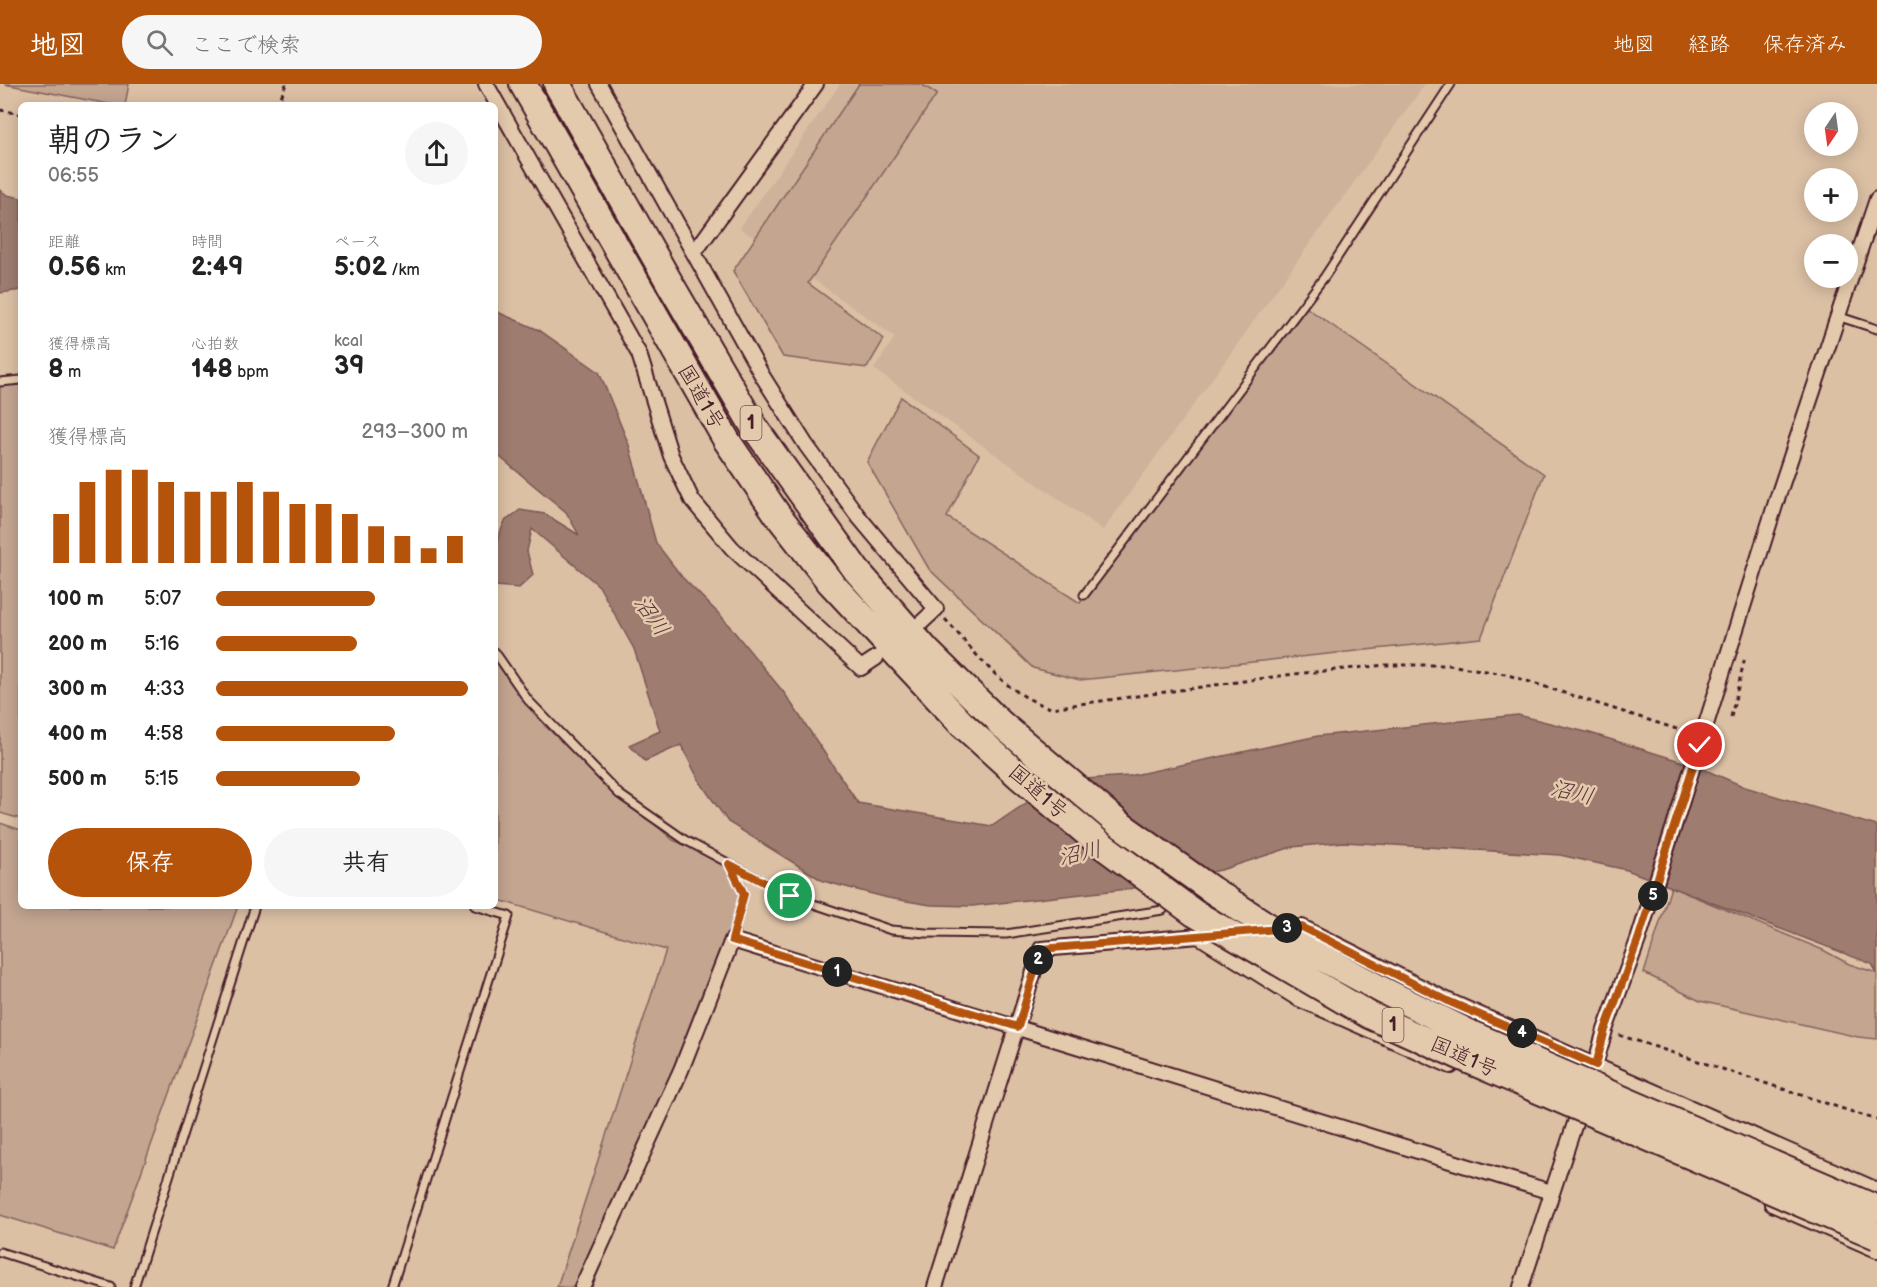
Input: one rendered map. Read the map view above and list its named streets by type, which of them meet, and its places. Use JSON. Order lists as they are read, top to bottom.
{
  "streets": {
    "highway": ["国道1号", "1"]
  },
  "water": ["沼川"],
  "north": "bottom",
  "page": {
    "header": "地図",
    "search": "ここで検索",
    "nav": ["地図", "経路", "保存済み"],
    "map_buttons": ["+", "−"],
    "heading": ["朝のラン", "06:55"],
    "stats": [
      ["距離", "0.56 km"],
      ["時間", "2:49"],
      ["ペース", "5:02 /km"],
      ["獲得標高", "8 m"],
      ["心拍数", "148 bpm"],
      ["kcal", "39"]
    ],
    "chart": ["獲得標高", "293–300 m"],
    "list": [
      {
        "name": "100 m",
        "note": "5:07"
      },
      {
        "name": "200 m",
        "note": "5:16"
      },
      {
        "name": "300 m",
        "note": "4:33"
      },
      {
        "name": "400 m",
        "note": "4:58"
      },
      {
        "name": "500 m",
        "note": "5:15"
      }
    ],
    "buttons": ["保存", "共有"],
    "pins": [
      "5",
      "3",
      "2",
      "1",
      "4"
    ]
  }
}
